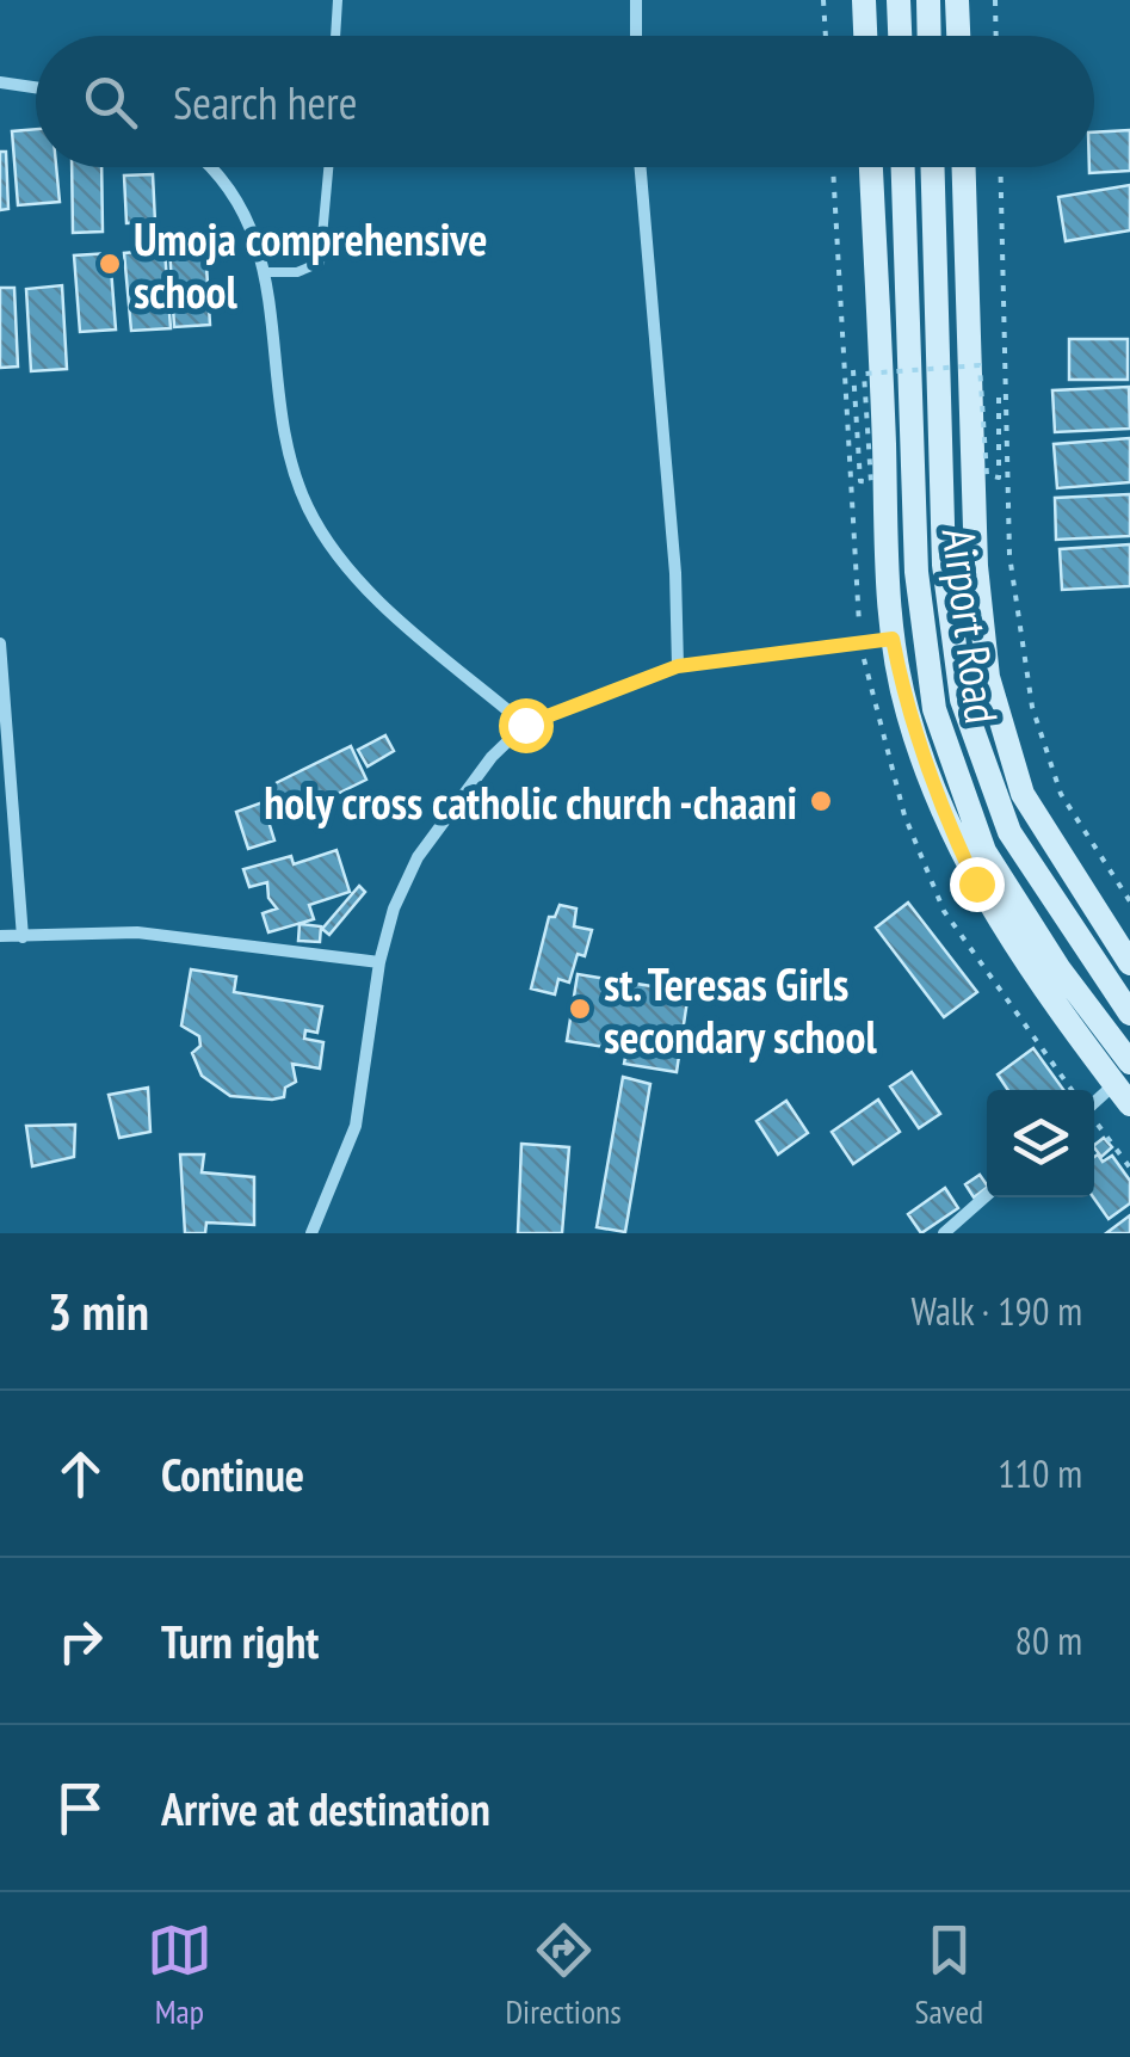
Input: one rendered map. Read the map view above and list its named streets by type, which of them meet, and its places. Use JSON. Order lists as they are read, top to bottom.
{
  "streets": {
    "main road": ["Airport Road"]
  },
  "places": ["Umoja comprehensive school", "holy cross catholic church -chaani", "st. Teresas Girls secondary school"],
  "page": {
    "search": "Search here",
    "heading": ["3 min", "Walk · 190 m"],
    "list": [
      ["Continue", "110 m"],
      ["Turn right", "80 m"],
      "Arrive at destination"
    ],
    "nav": ["Map", "Directions", "Saved"]
  }
}
